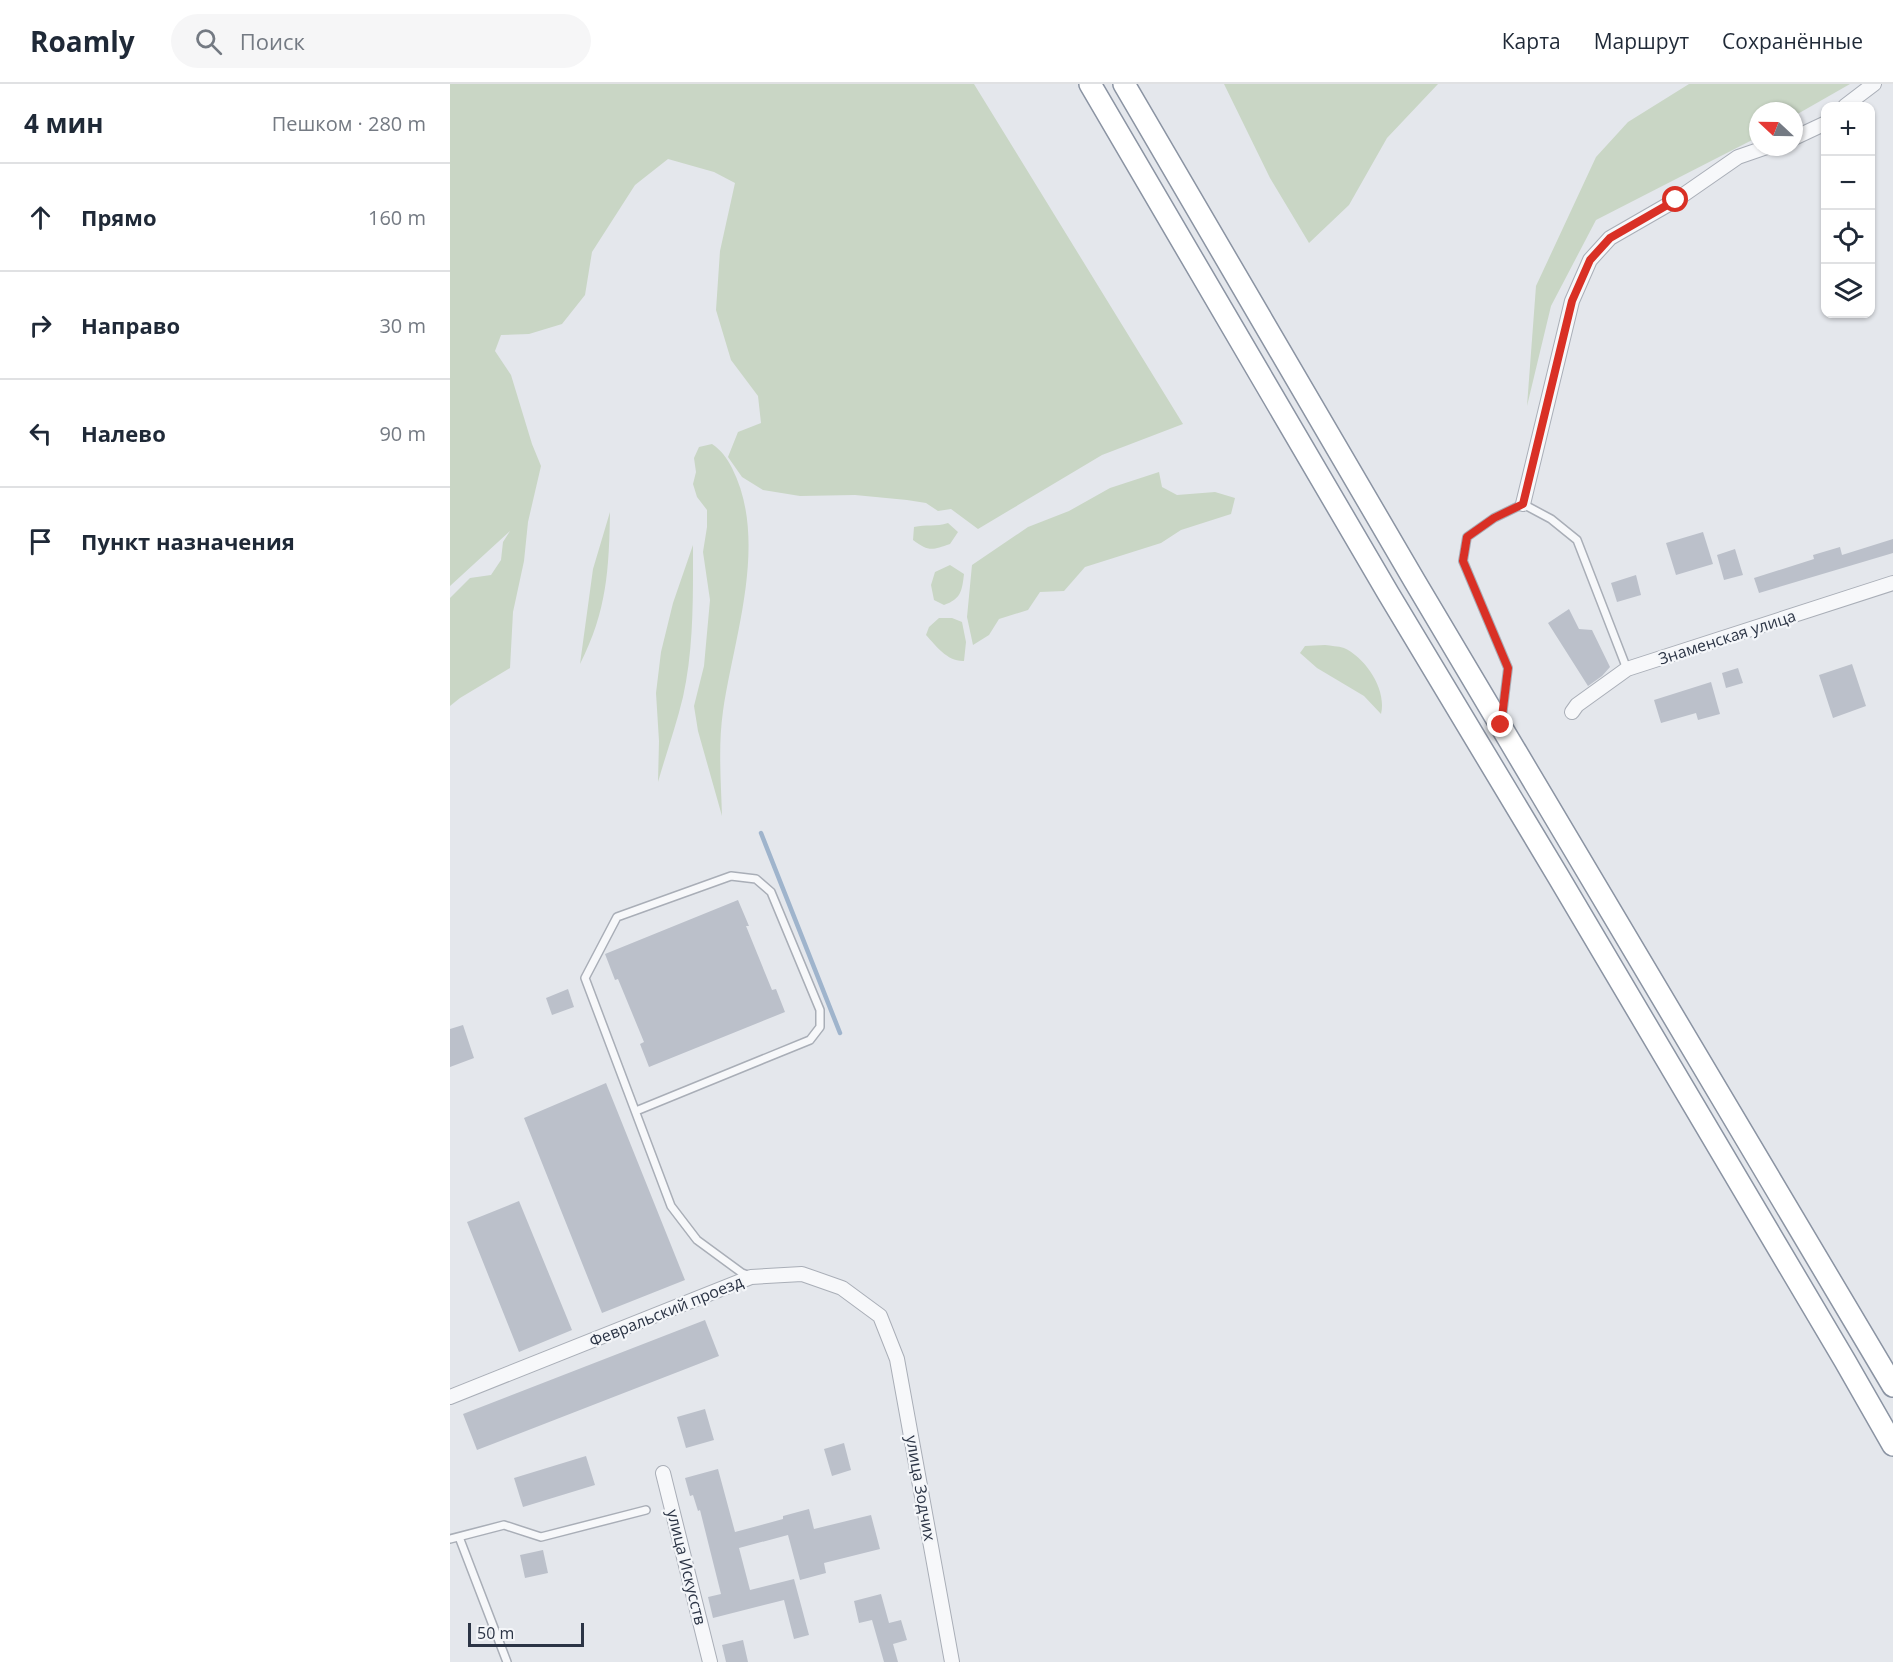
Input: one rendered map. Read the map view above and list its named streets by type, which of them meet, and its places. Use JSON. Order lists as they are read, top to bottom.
{
  "streets": {
    "street": [
      "Знаменская улица",
      "Февральский проезд",
      "улица Зодчих",
      "улица Искусств"
    ]
  },
  "crossings": [
    ["Февральский проезд", "улица Зодчих"]
  ],
  "scale_bar": "50 m",
  "north": "left",
  "page": {
    "header": "Roamly",
    "search": "Поиск",
    "nav": ["Карта", "Маршрут", "Сохранённые"],
    "heading": ["4 мин", "Пешком · 280 m"],
    "map_buttons": ["+", "−"],
    "list": [
      ["Прямо", "160 m"],
      ["Направо", "30 m"],
      ["Налево", "90 m"],
      "Пункт назначения"
    ],
    "scale": "50 m"
  }
}
